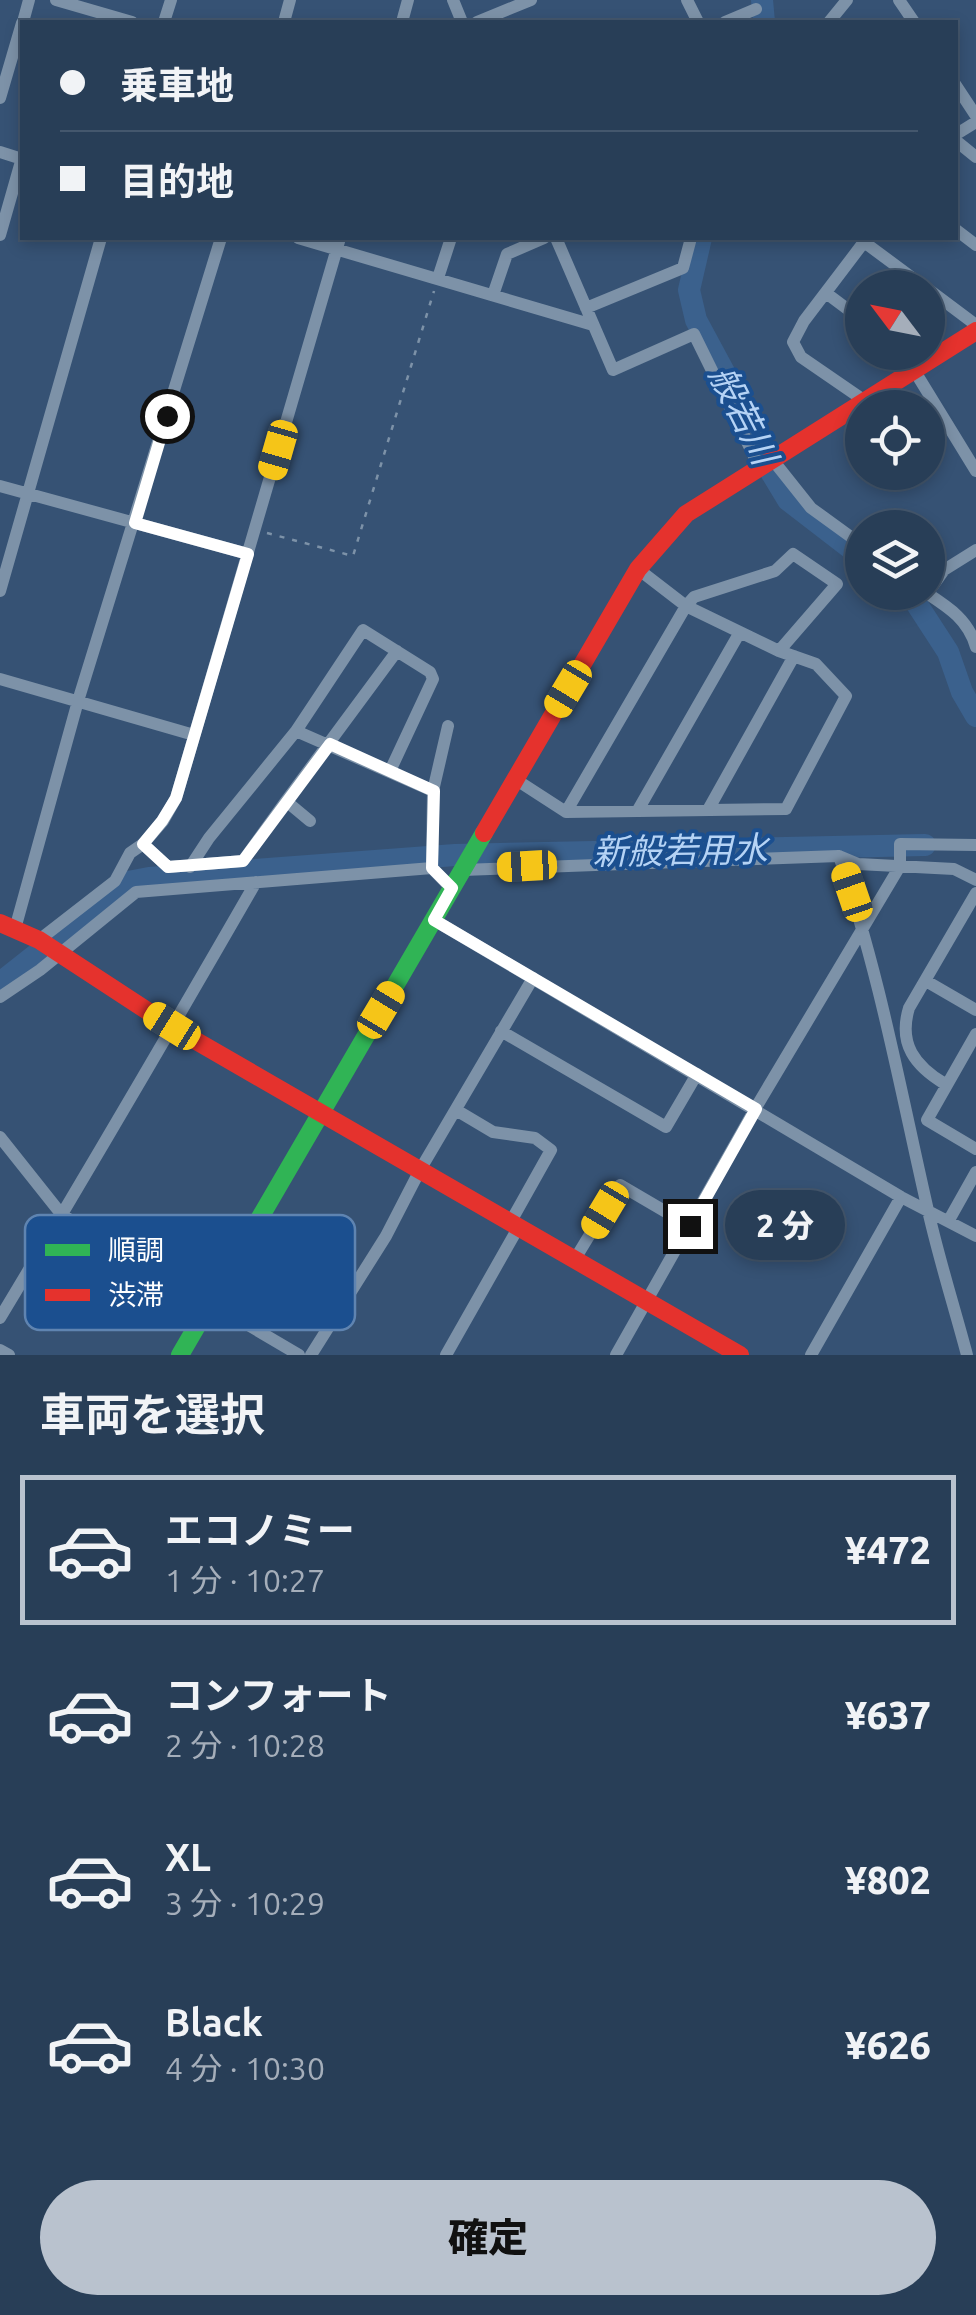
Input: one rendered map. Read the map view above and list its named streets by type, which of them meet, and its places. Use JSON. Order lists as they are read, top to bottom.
{
  "water": ["般若川", "新般若用水"],
  "legend": ["順調", "渋滞"],
  "north": "top left",
  "page": {
    "banner": ["乗車地", "目的地"],
    "bubble": "2 分",
    "heading": "車両を選択",
    "list": [
      {
        "name": "エコノミー",
        "note": "1 分 · 10:27",
        "value": "¥472"
      },
      {
        "name": "コンフォート",
        "note": "2 分 · 10:28",
        "value": "¥637"
      },
      {
        "name": "XL",
        "note": "3 分 · 10:29",
        "value": "¥802"
      },
      {
        "name": "Black",
        "note": "4 分 · 10:30",
        "value": "¥626"
      }
    ],
    "buttons": "確定"
  }
}
